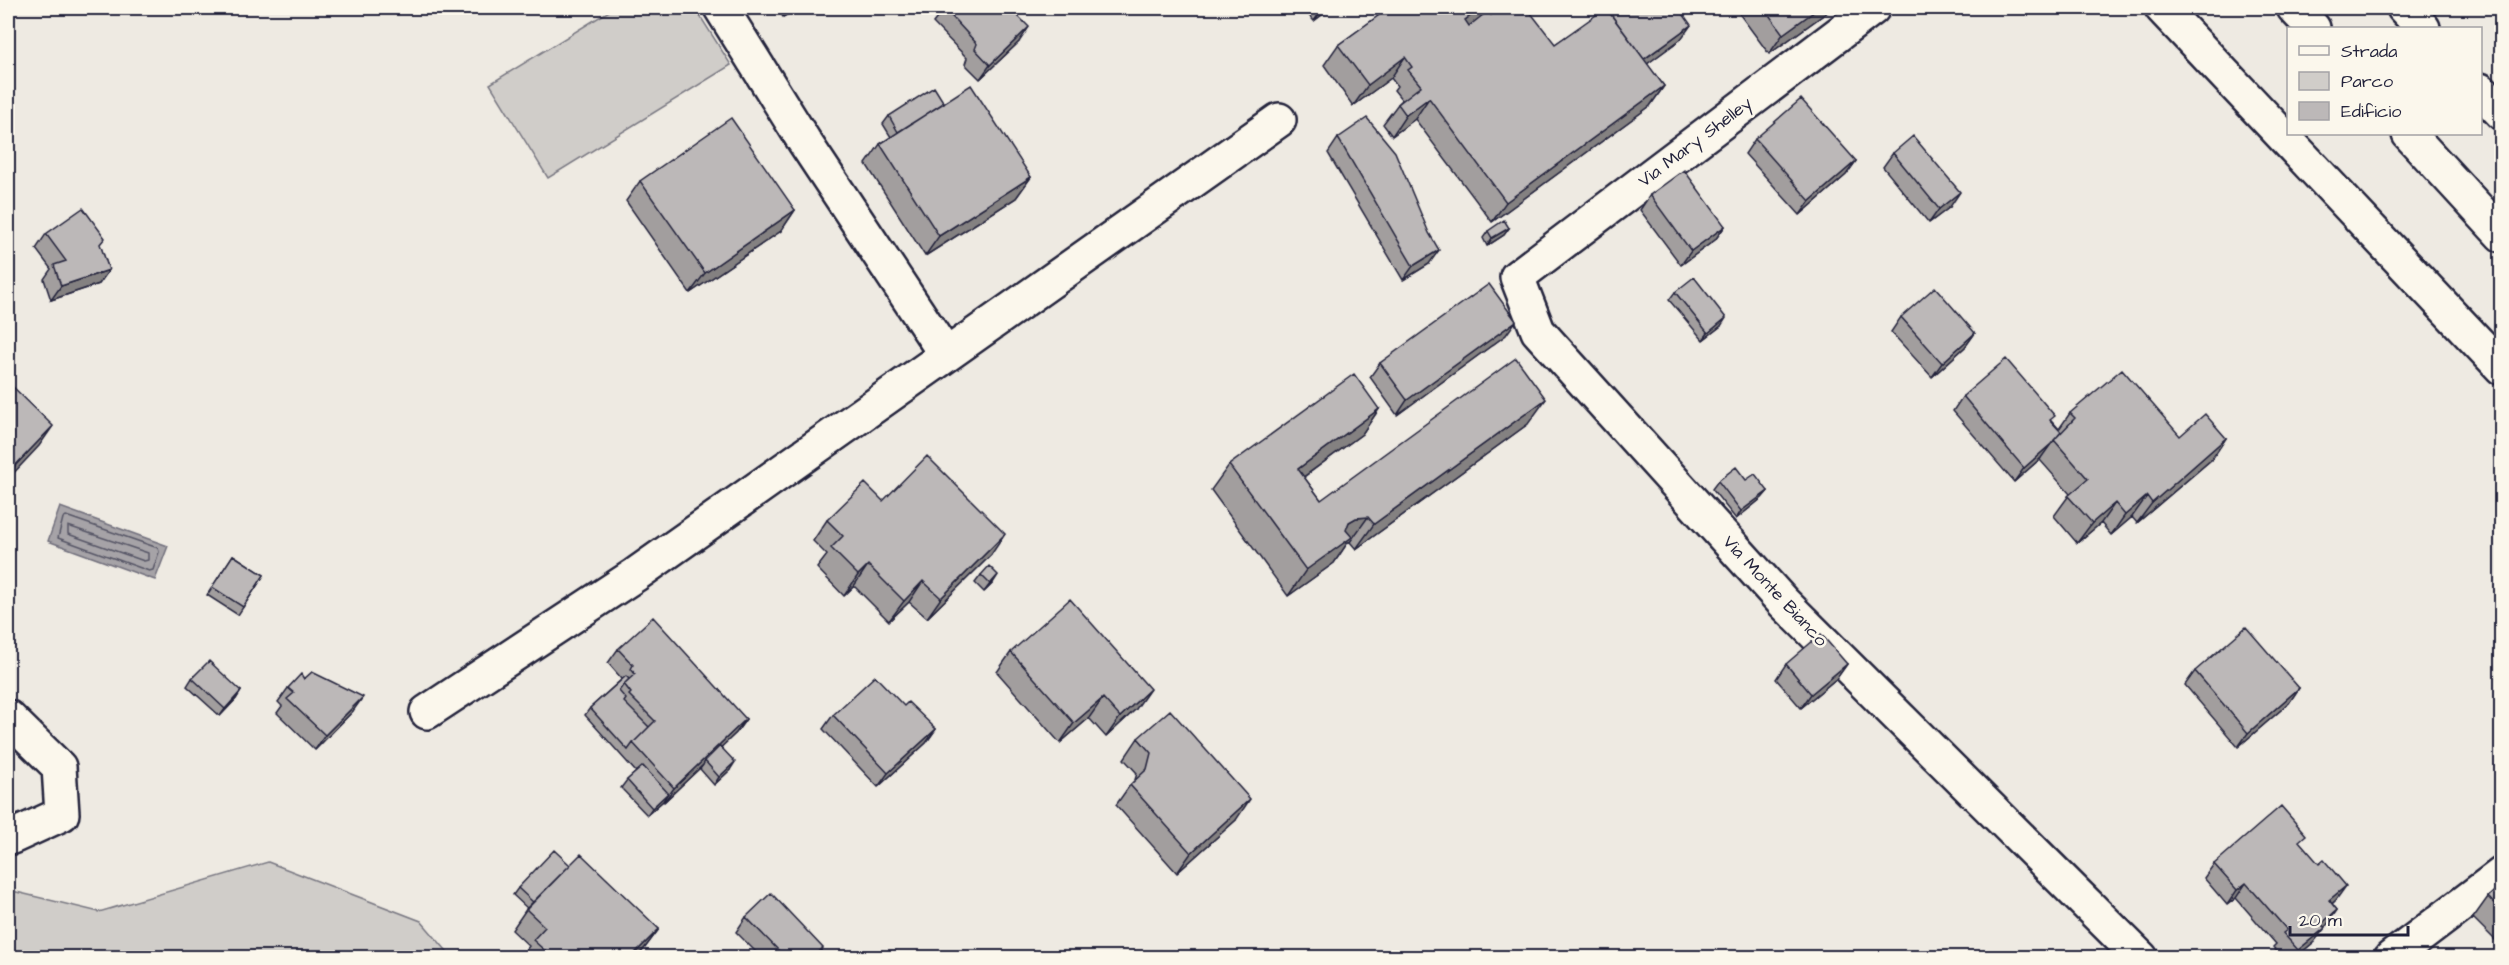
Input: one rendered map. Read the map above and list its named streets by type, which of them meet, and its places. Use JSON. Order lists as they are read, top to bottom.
{
  "streets": {
    "main road": ["Via Mary Shelley", "Via Monte Bianco"]
  },
  "crossings": [
    ["Via Mary Shelley", "Via Monte Bianco"]
  ],
  "legend": ["Strada", "Parco", "Edificio"],
  "scale_bar": "20 m"
}
